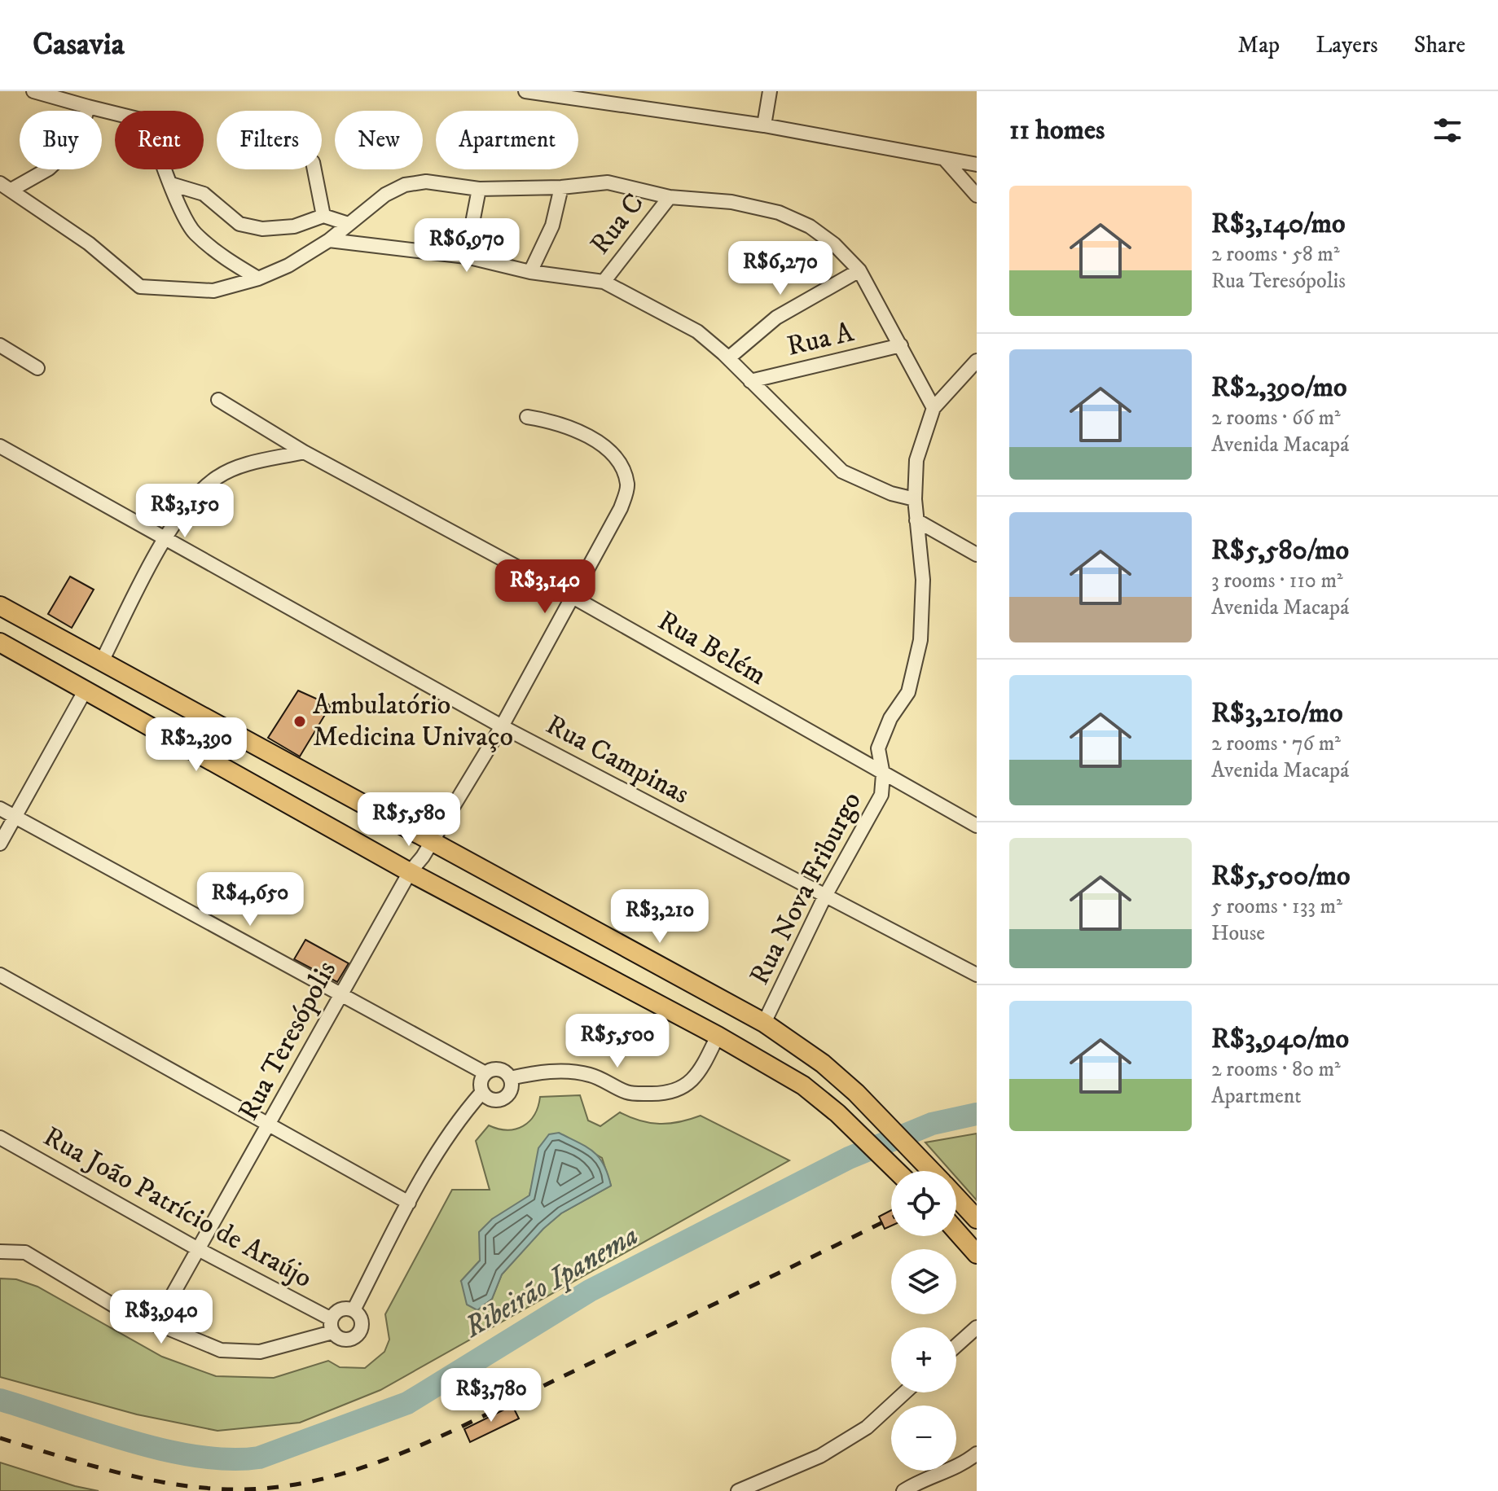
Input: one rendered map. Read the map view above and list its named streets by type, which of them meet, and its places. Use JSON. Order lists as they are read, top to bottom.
{
  "streets": {
    "street": [
      "Rua C",
      "Rua A",
      "Rua Belém",
      "Rua Campinas",
      "Rua Nova Friburgo",
      "Rua Teresópolis",
      "Rua João Patrício de Araújo"
    ]
  },
  "crossings": [
    ["Rua Belém", "Rua Nova Friburgo"],
    ["Rua Belém", "Rua Teresópolis"],
    ["Rua Campinas", "Rua Nova Friburgo"],
    ["Rua Campinas", "Rua Teresópolis"],
    ["Rua Teresópolis", "Rua João Patrício de Araújo"]
  ],
  "water": ["Ribeirão Ipanema"],
  "places": ["Ambulatório Medicina Univaço"],
  "page": {
    "header": "Casavia",
    "nav": ["Map", "Layers", "Share"],
    "heading": "11 homes",
    "chip": [
      "Buy",
      "Rent",
      "Filters",
      "New",
      "Apartment"
    ],
    "list": [
      {
        "name": "R$3,140/mo",
        "note": "2 rooms · 58 m² · Rua Teresópolis"
      },
      {
        "name": "R$2,390/mo",
        "note": "2 rooms · 66 m² · Avenida Macapá"
      },
      {
        "name": "R$5,580/mo",
        "note": "3 rooms · 110 m² · Avenida Macapá"
      },
      {
        "name": "R$3,210/mo",
        "note": "2 rooms · 76 m² · Avenida Macapá"
      },
      {
        "name": "R$5,500/mo",
        "note": "5 rooms · 133 m² · House"
      },
      {
        "name": "R$3,940/mo",
        "note": "2 rooms · 80 m² · Apartment"
      }
    ],
    "price": [
      "R$6,970",
      "R$6,270",
      "R$3,150",
      "R$3,140",
      "R$2,390",
      "R$5,580",
      "R$4,650",
      "R$3,210",
      "R$5,500",
      "R$3,940",
      "R$3,780"
    ],
    "map_buttons": ["+", "−"]
  }
}
